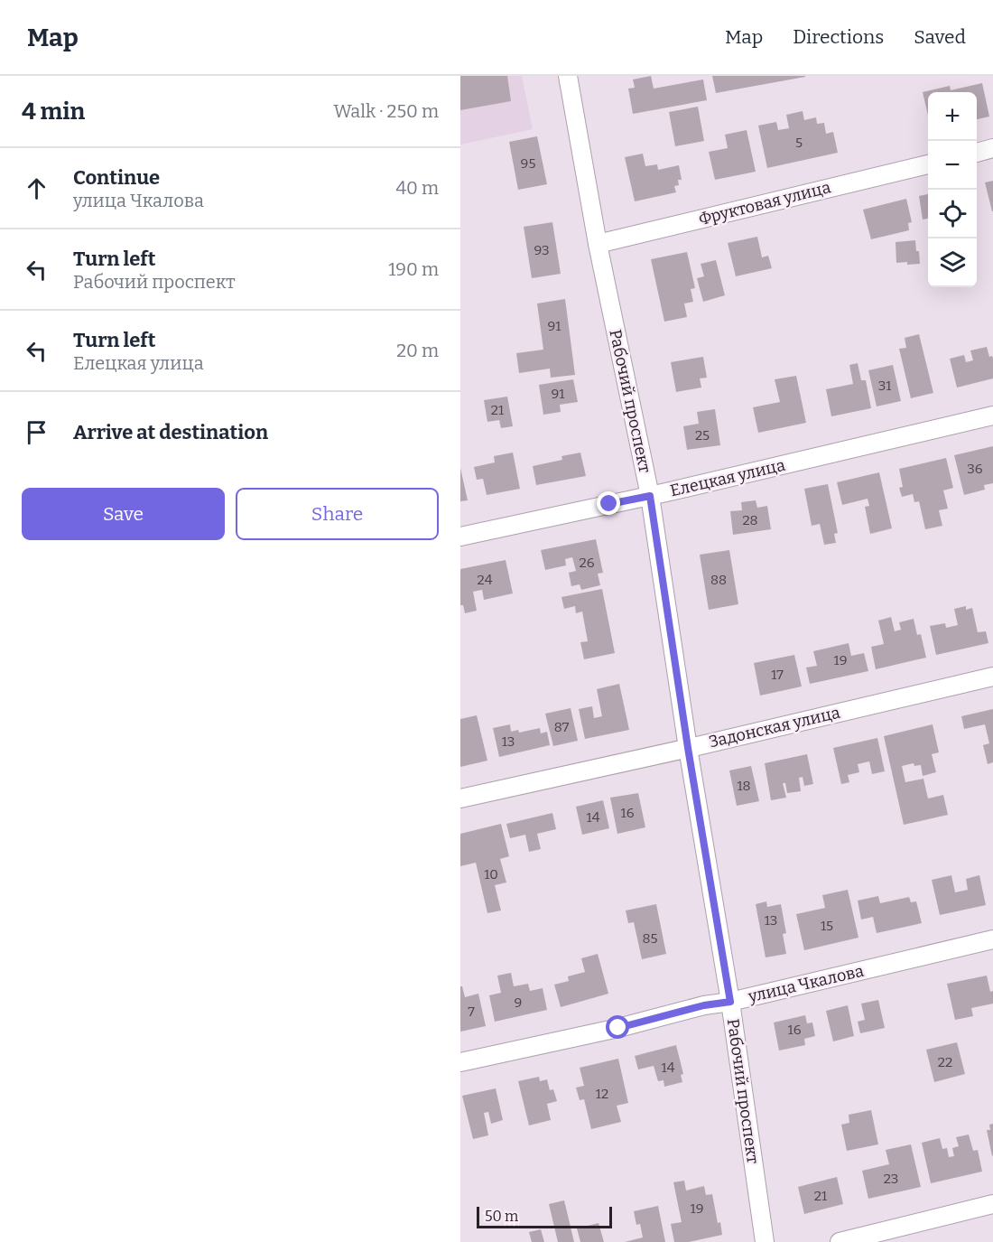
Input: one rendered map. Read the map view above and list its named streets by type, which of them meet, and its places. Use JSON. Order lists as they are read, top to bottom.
{
  "streets": {
    "street": [
      "Фруктовая улица",
      "Рабочий проспект",
      "Елецкая улица",
      "Задонская улица",
      "улица Чкалова"
    ]
  },
  "crossings": [
    ["Фруктовая улица", "Рабочий проспект"],
    ["Рабочий проспект", "Елецкая улица"],
    ["Рабочий проспект", "Задонская улица"],
    ["Рабочий проспект", "улица Чкалова"]
  ],
  "house_numbers": [
    "5",
    "95",
    "93",
    "91",
    "31",
    "91",
    "21",
    "25",
    "36",
    "28",
    "26",
    "24",
    "88",
    "19",
    "17",
    "87",
    "13",
    "18",
    "16",
    "14",
    "10",
    "13",
    "15",
    "85",
    "9",
    "7",
    "16",
    "22",
    "14",
    "12",
    "23",
    "21",
    "19"
  ],
  "scale_bar": "50 m",
  "page": {
    "header": "Map",
    "nav": ["Map", "Directions", "Saved"],
    "heading": ["4 min", "Walk · 250 m"],
    "map_buttons": ["+", "−"],
    "list": [
      ["Continue", "улица Чкалова", "40 m"],
      ["Turn left", "Рабочий проспект", "190 m"],
      ["Turn left", "Елецкая улица", "20 m"],
      "Arrive at destination"
    ],
    "buttons": ["Save", "Share"],
    "scale": "50 m"
  }
}
